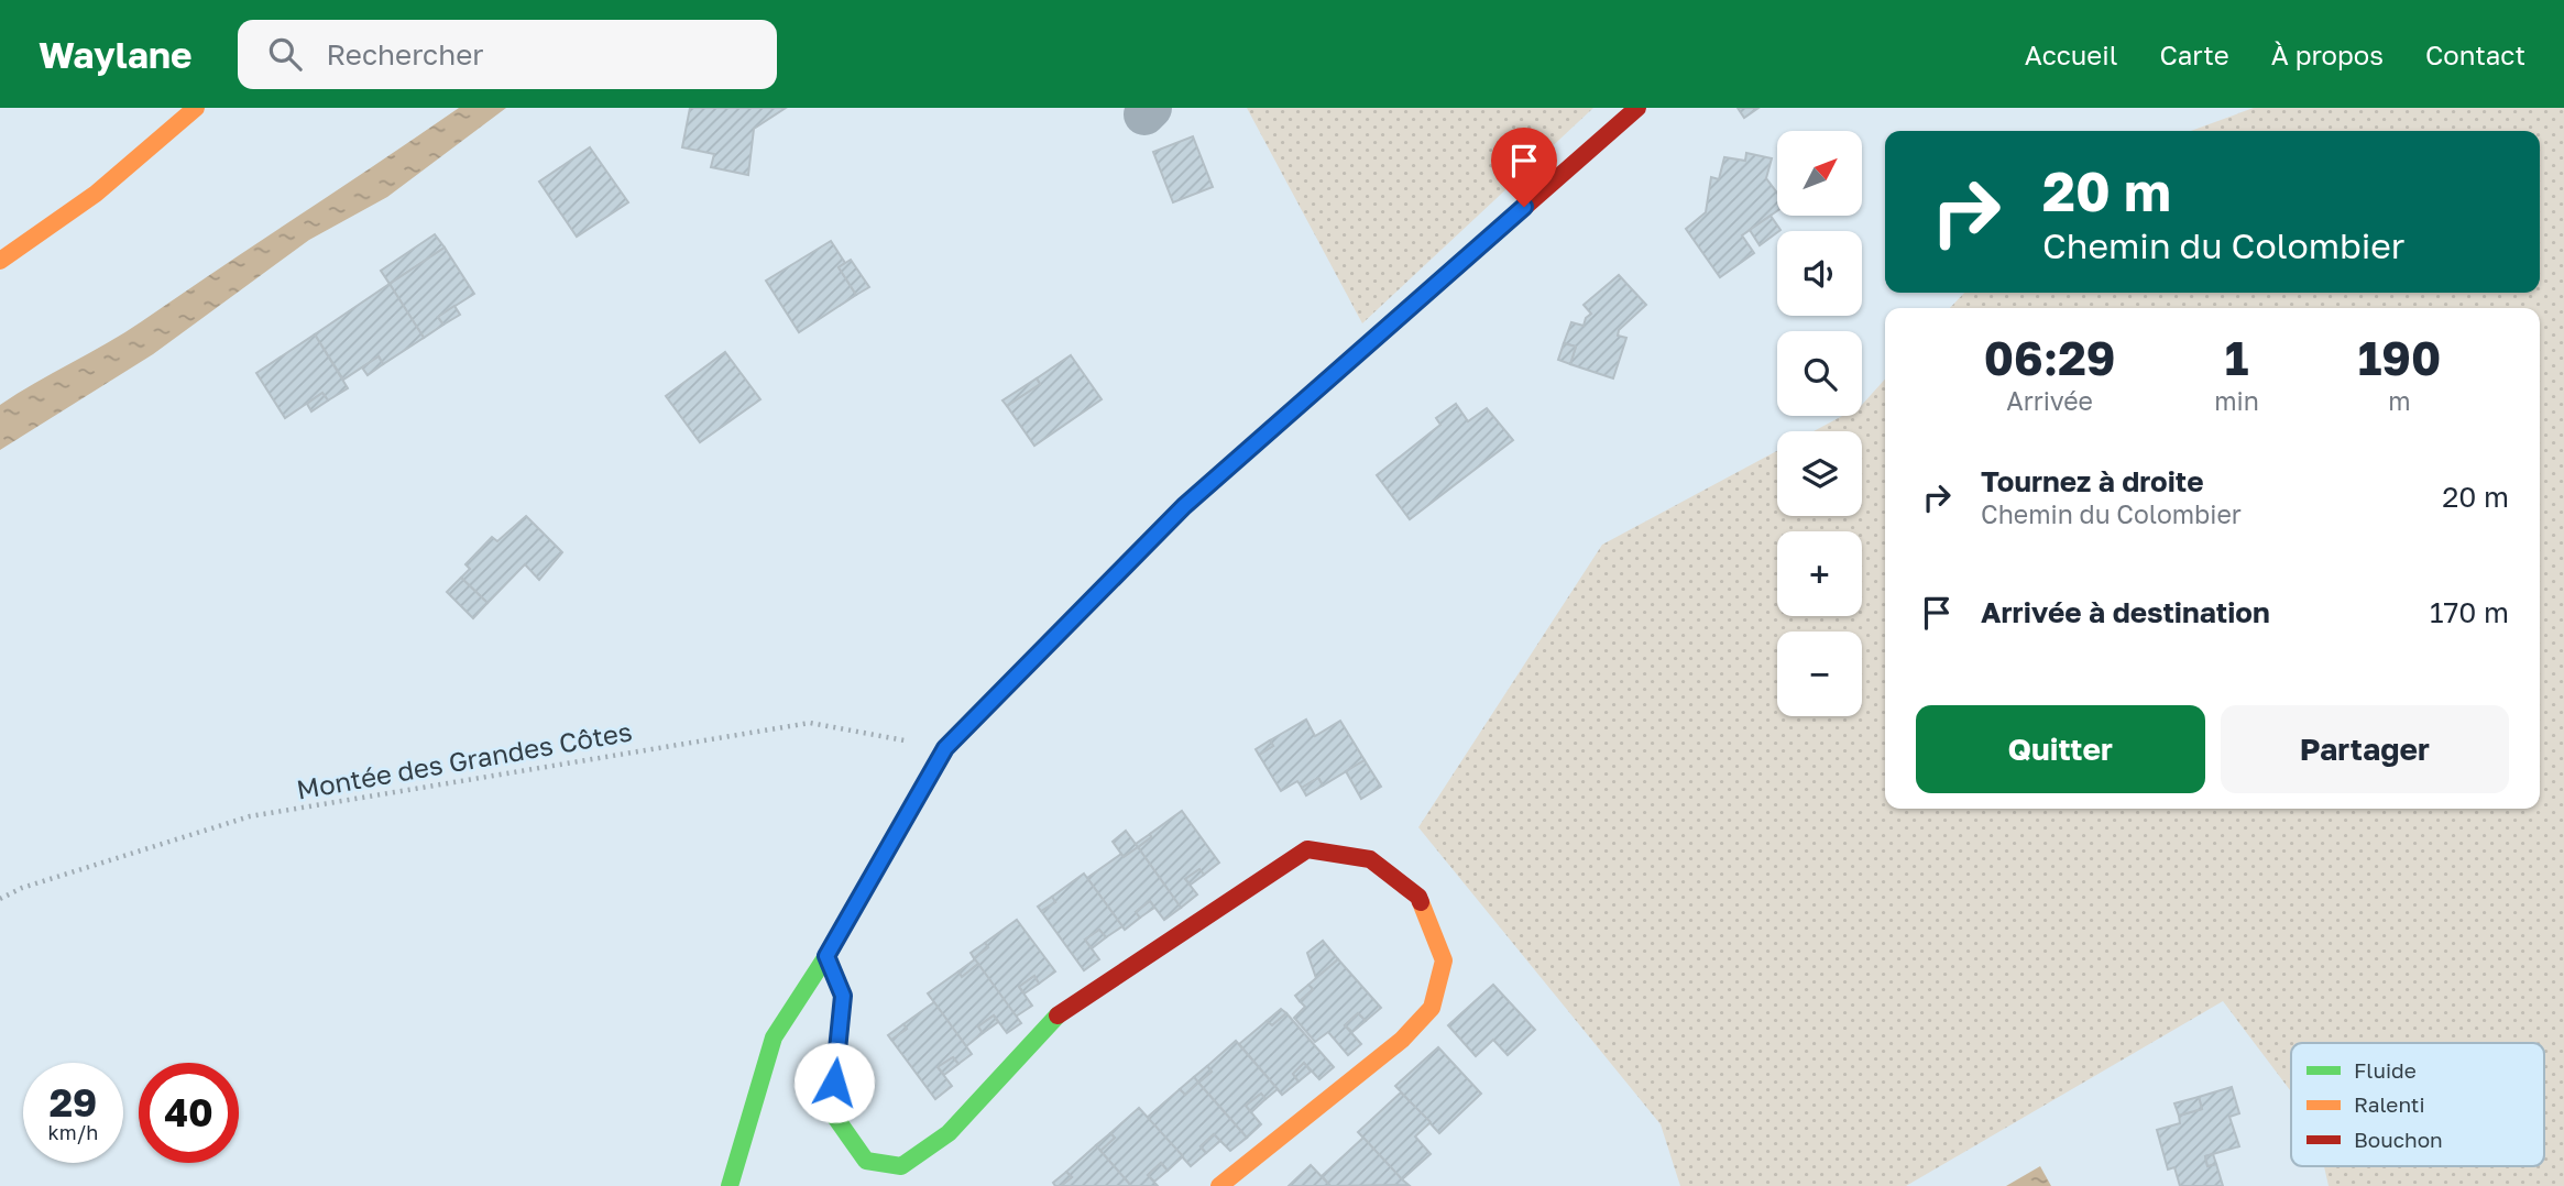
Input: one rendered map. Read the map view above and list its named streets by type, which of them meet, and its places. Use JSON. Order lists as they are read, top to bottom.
{
  "streets": {
    "path": ["Montée des Grandes Côtes"]
  },
  "legend": ["Fluide", "Ralenti", "Bouchon"],
  "north": "top right",
  "page": {
    "header": "Waylane",
    "search": "Rechercher",
    "nav": [
      "Accueil",
      "Carte",
      "À propos",
      "Contact"
    ],
    "map_buttons": ["+", "−"],
    "turn": ["20 m", "Chemin du Colombier"],
    "eta": [
      "06:29",
      "Arrivée",
      "1",
      "min",
      "190",
      "m"
    ],
    "list": [
      {
        "name": "Tournez à droite",
        "note": "Chemin du Colombier",
        "value": "20 m"
      },
      {
        "name": "Arrivée à destination",
        "value": "170 m"
      }
    ],
    "buttons": ["Quitter", "Partager"],
    "speed": "29 km/h",
    "limit": "40"
  }
}
